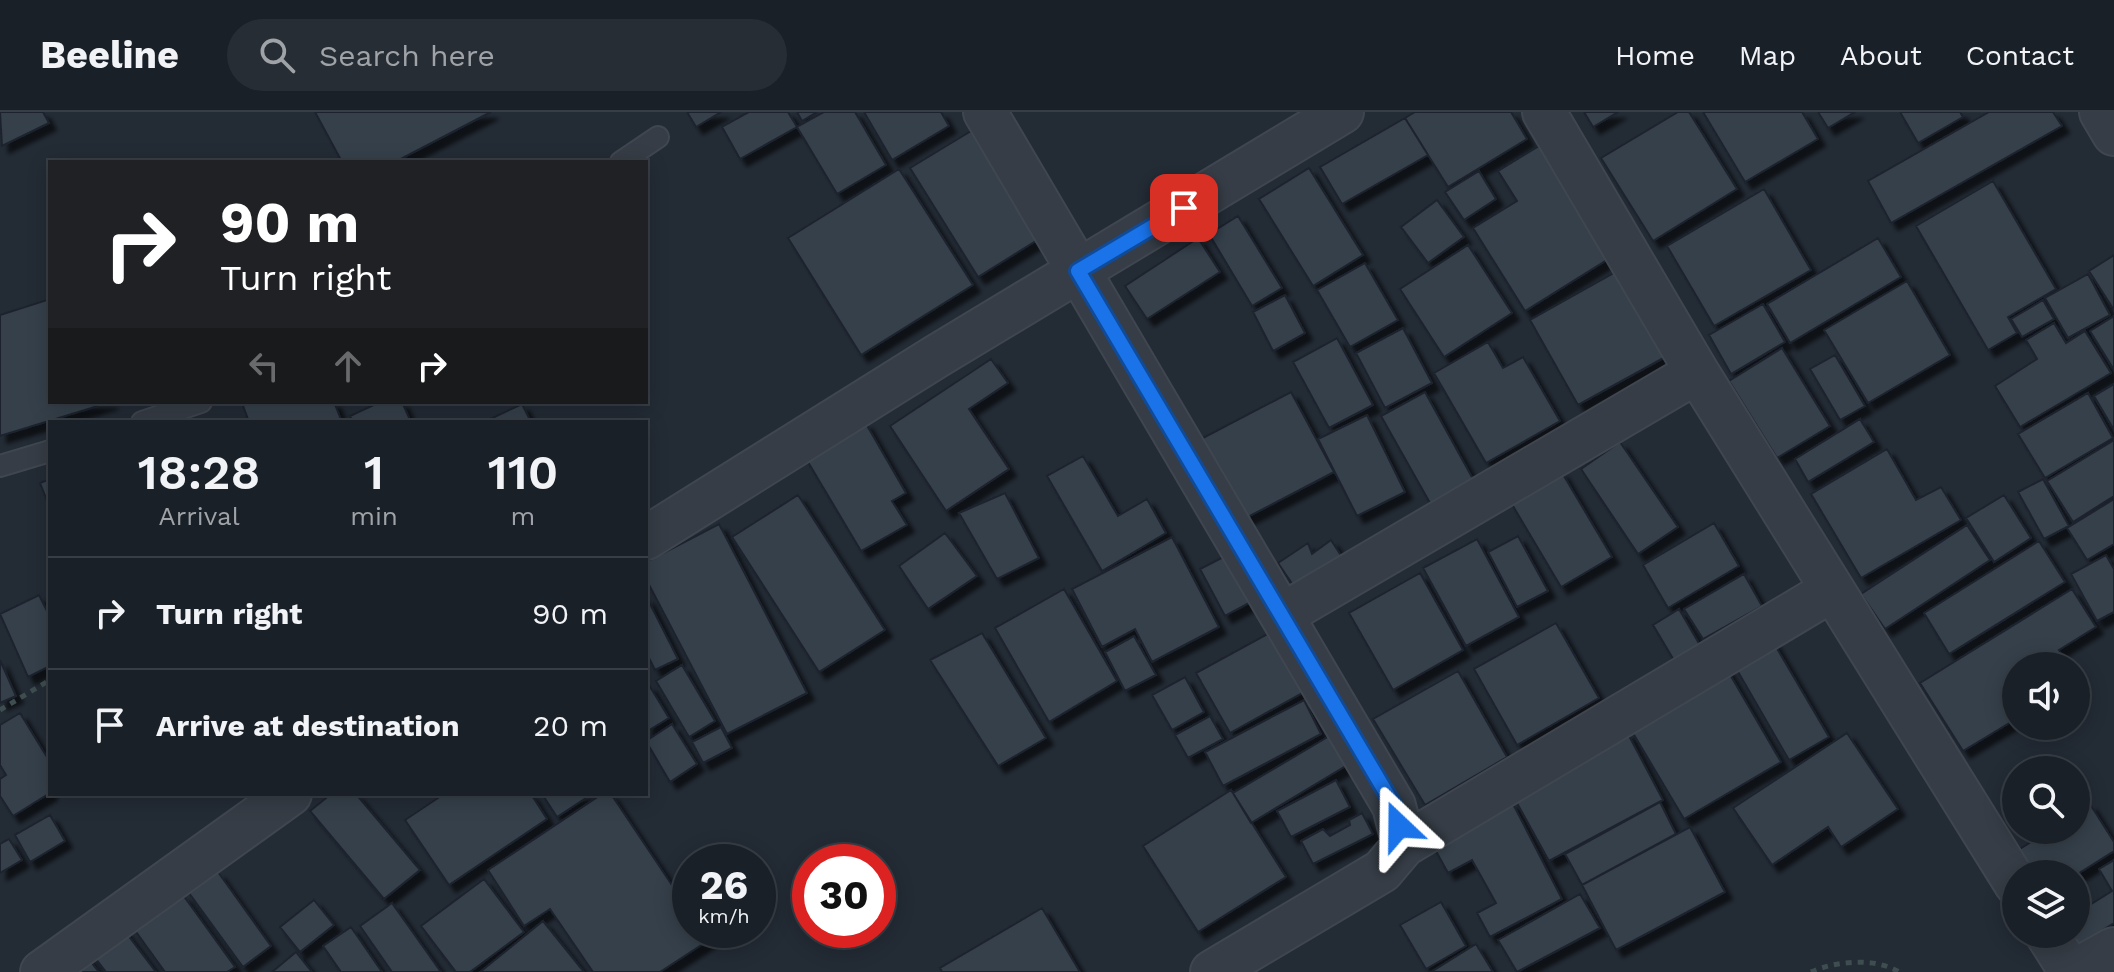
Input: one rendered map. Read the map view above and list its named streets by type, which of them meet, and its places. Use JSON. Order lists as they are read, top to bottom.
{
  "page": {
    "header": "Beeline",
    "search": "Search here",
    "nav": [
      "Home",
      "Map",
      "About",
      "Contact"
    ],
    "turn": ["90 m", "Turn right"],
    "eta": [
      "18:28",
      "Arrival",
      "1",
      "min",
      "110",
      "m"
    ],
    "list": [
      {
        "name": "Turn right",
        "value": "90 m"
      },
      {
        "name": "Arrive at destination",
        "value": "20 m"
      }
    ],
    "speed": "26 km/h",
    "limit": "30"
  }
}
